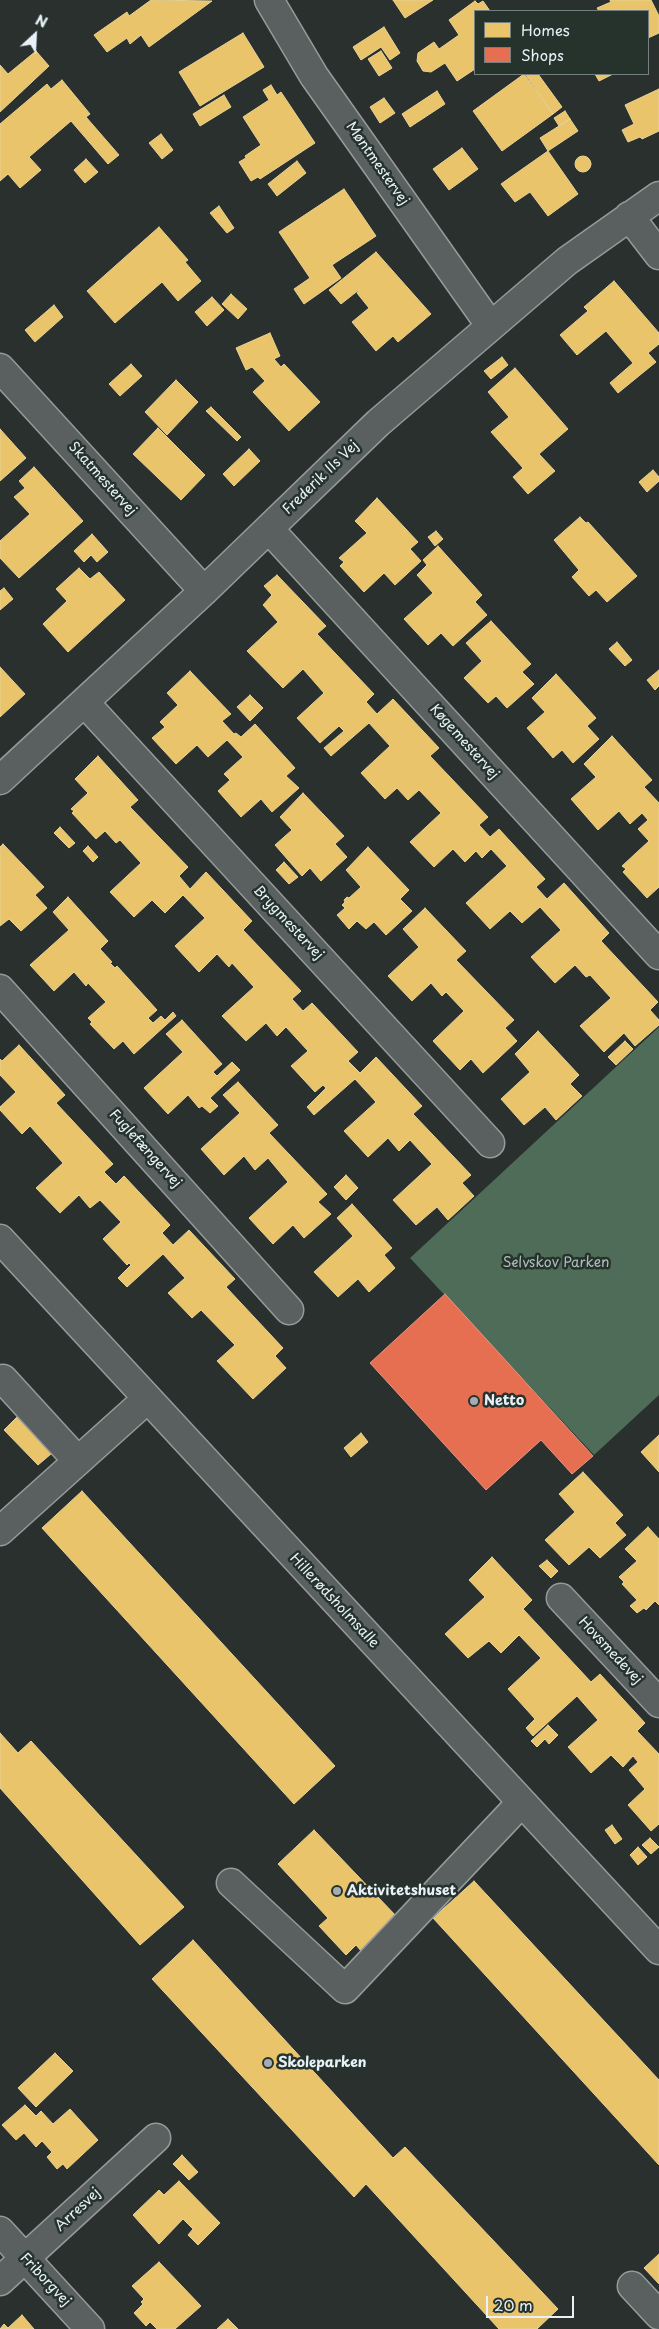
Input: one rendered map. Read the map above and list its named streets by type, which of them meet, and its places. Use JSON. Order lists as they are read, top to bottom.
{
  "streets": {
    "street": [
      "Møntmestervej",
      "Frederik IIs Vej",
      "Skatmestervej",
      "Køgemestervej",
      "Brygmestervej",
      "Fuglefængervej",
      "Hillerødsholmsalle",
      "Hovsmedevej",
      "Arresvej",
      "Friborgvej"
    ]
  },
  "crossings": [
    ["Møntmestervej", "Frederik IIs Vej"],
    ["Frederik IIs Vej", "Skatmestervej"],
    ["Frederik IIs Vej", "Køgemestervej"],
    ["Frederik IIs Vej", "Brygmestervej"],
    ["Arresvej", "Friborgvej"]
  ],
  "parks": ["Selvskov Parken"],
  "places": ["Netto", "Aktivitetshuset", "Skoleparken"],
  "legend": ["Homes", "Shops"],
  "scale_bar": "20 m",
  "north": "top right"
}
